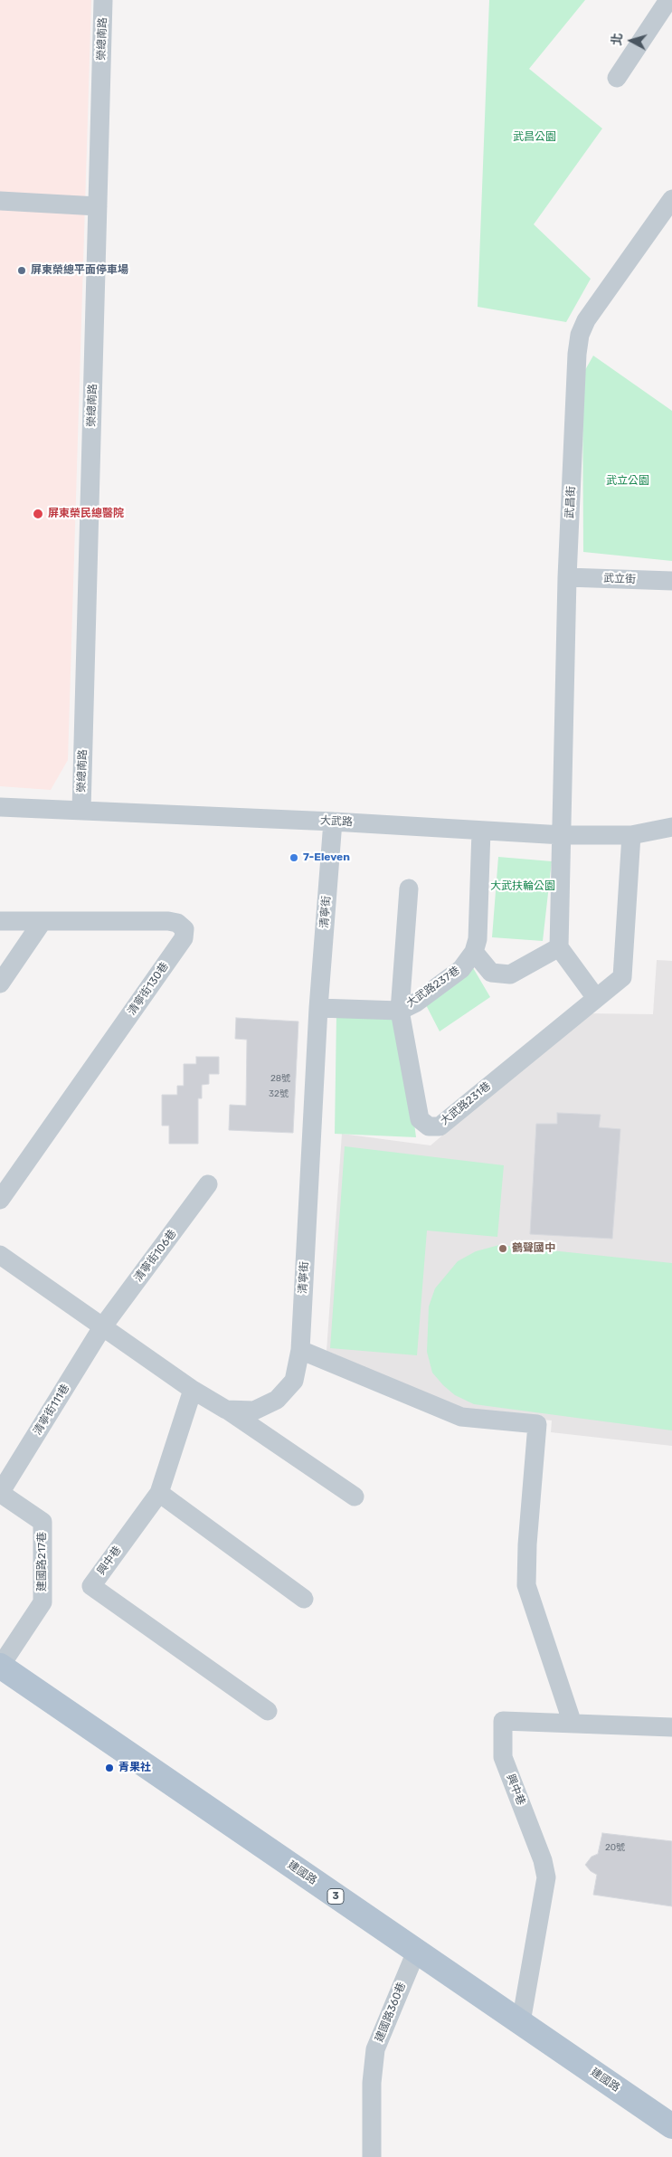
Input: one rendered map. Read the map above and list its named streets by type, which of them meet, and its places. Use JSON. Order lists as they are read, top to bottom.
{
  "streets": {
    "main road": ["建國路", "3"],
    "street": [
      "榮總南路",
      "武昌街",
      "武立街",
      "大武路",
      "清寧街",
      "大武路237巷",
      "清寧街130巷",
      "大武路231巷",
      "清寧街106巷",
      "清寧街111巷",
      "興中巷",
      "建國路217巷",
      "建國路360巷"
    ]
  },
  "crossings": [
    ["榮總南路", "大武路"],
    ["武昌街", "武立街"],
    ["武昌街", "大武路"],
    ["大武路", "清寧街"],
    ["大武路", "大武路237巷"],
    ["大武路", "大武路231巷"],
    ["清寧街", "大武路237巷"],
    ["清寧街", "清寧街106巷"],
    ["清寧街", "清寧街111巷"],
    ["清寧街", "興中巷"],
    ["大武路237巷", "大武路231巷"],
    ["清寧街106巷", "清寧街111巷"],
    ["清寧街111巷", "建國路217巷"],
    ["興中巷", "建國路"],
    ["建國路217巷", "建國路"],
    ["建國路", "建國路360巷"]
  ],
  "parks": ["武昌公園", "武立公園", "大武扶輪公園"],
  "places": [
    "屏東榮總平面停車場",
    "屏東榮民總醫院",
    "7-Eleven",
    "鶴聲國中",
    "青果社"
  ],
  "house_numbers": ["28號", "32號", "20號"],
  "north": "left"
}
